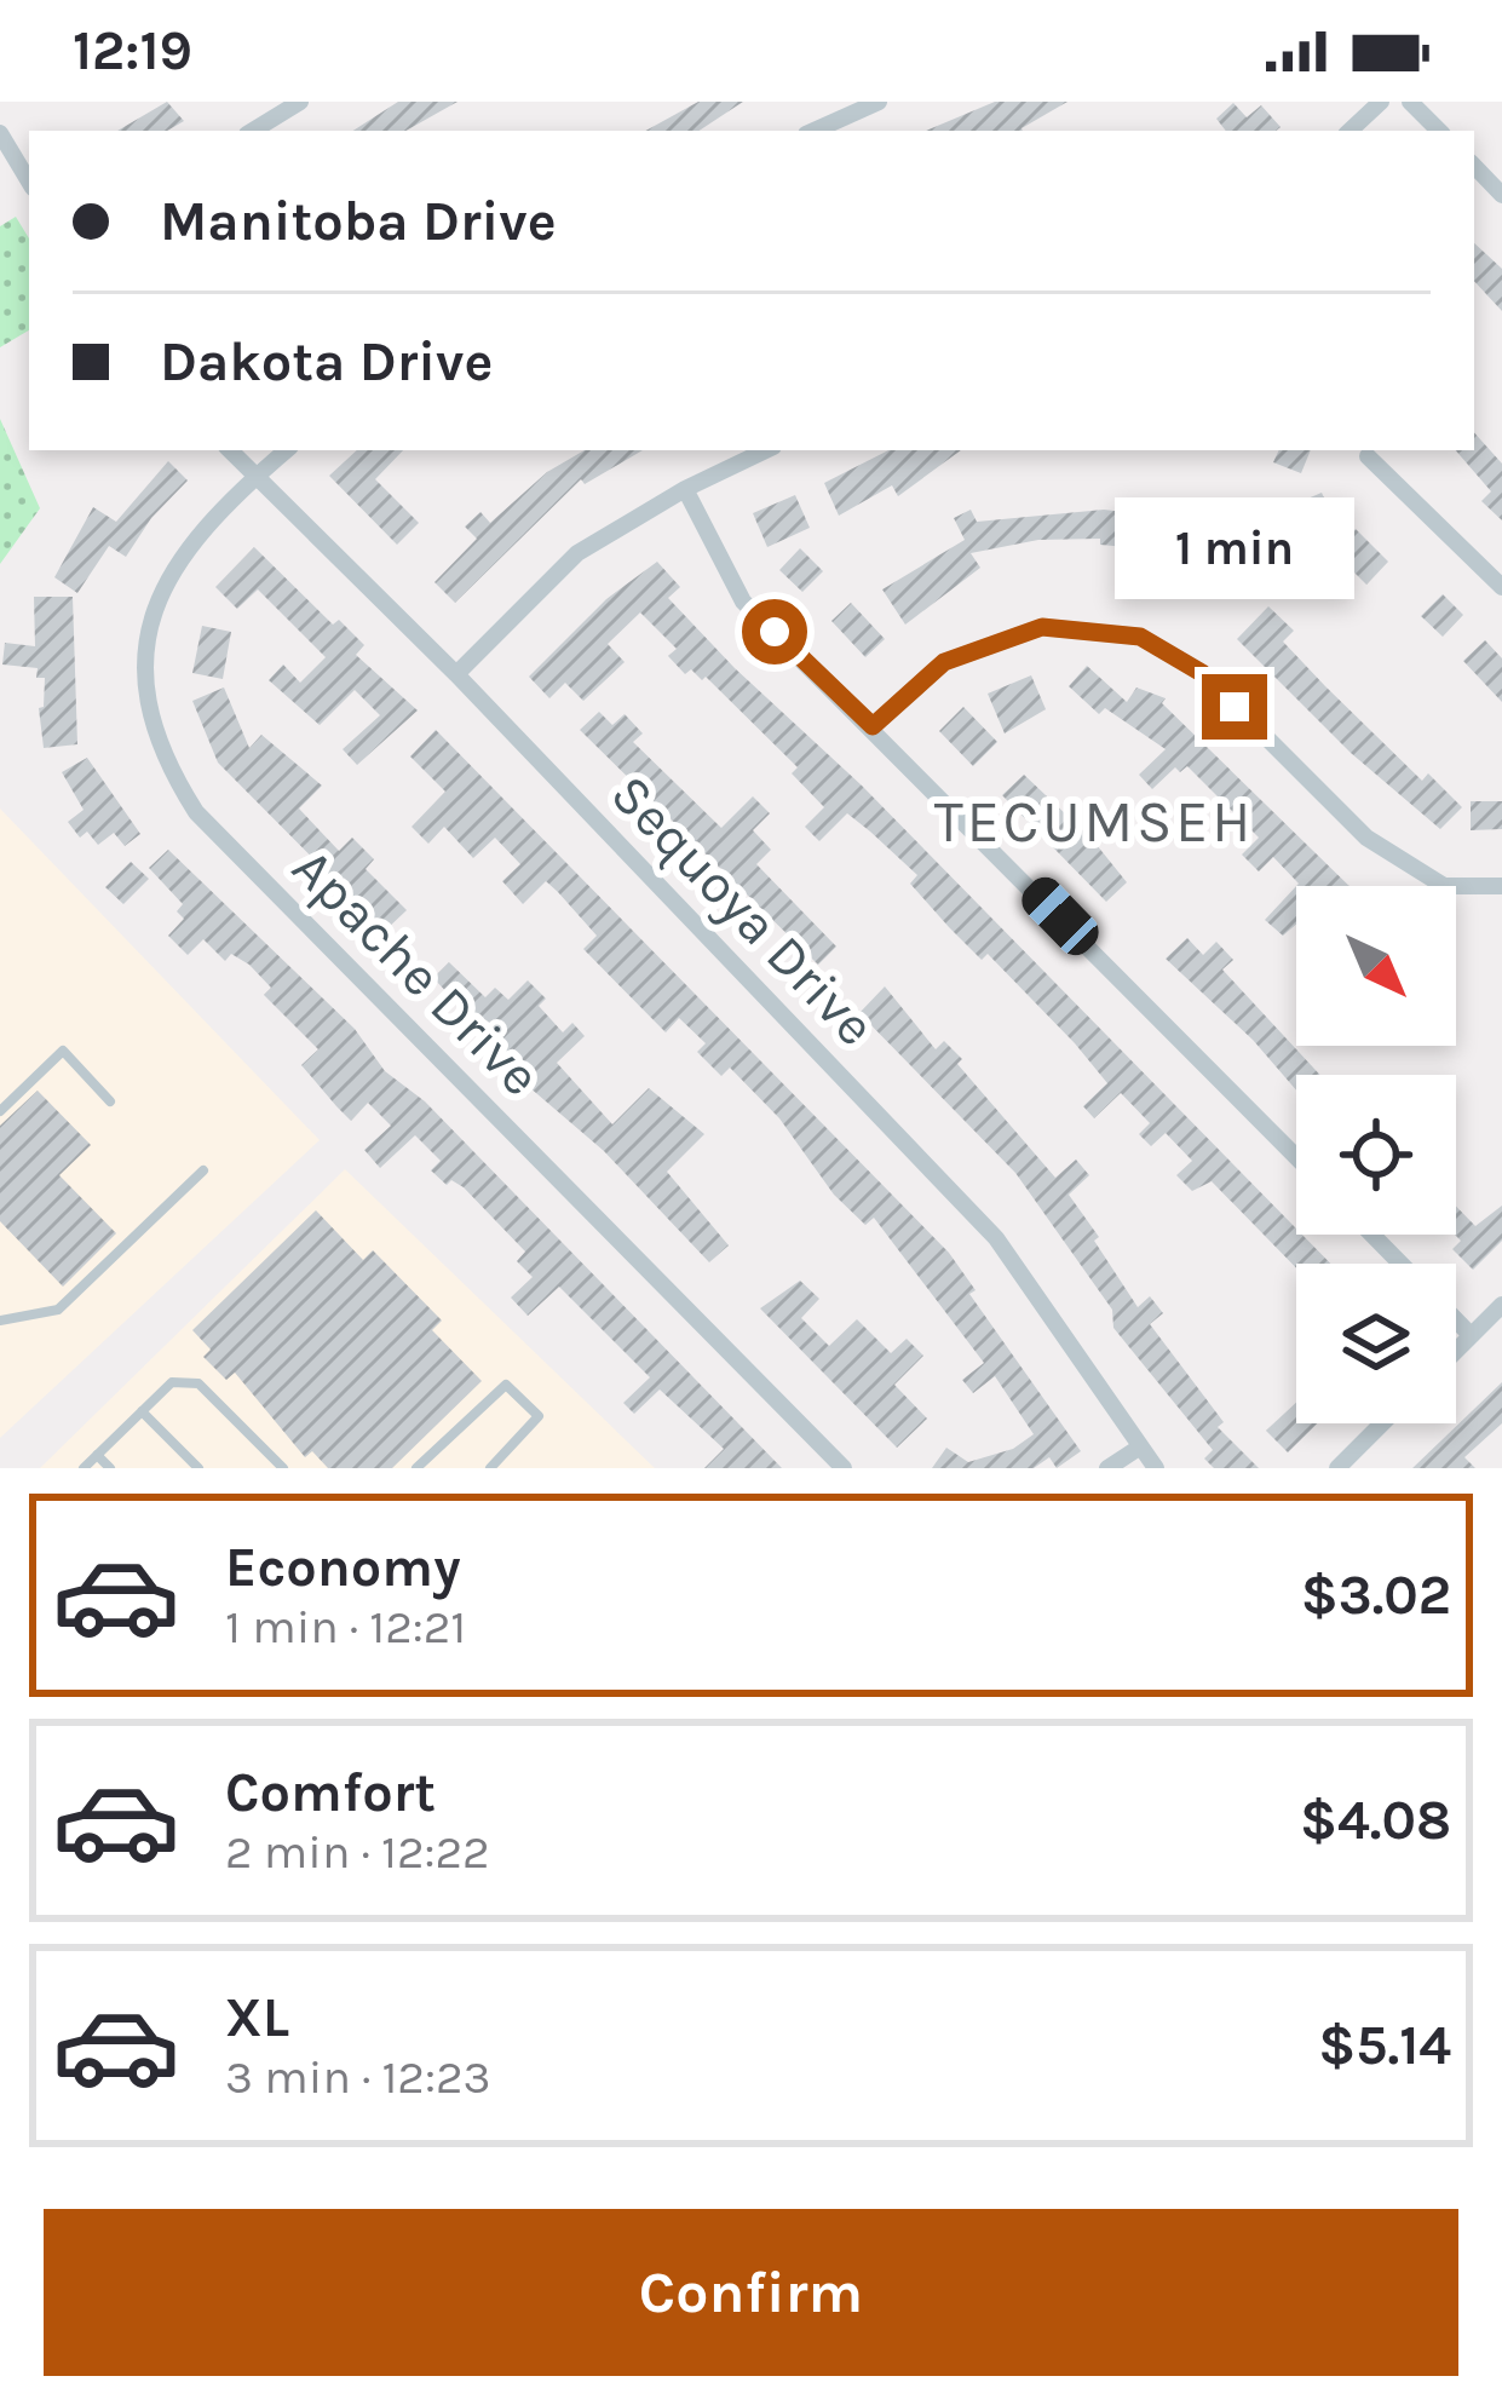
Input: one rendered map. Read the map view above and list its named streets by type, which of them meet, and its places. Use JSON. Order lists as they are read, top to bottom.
{
  "streets": {
    "street": ["Sequoya Drive", "Apache Drive"]
  },
  "crossings": [
    ["Sequoya Drive", "Apache Drive"]
  ],
  "districts": ["TECUMSEH"],
  "north": "bottom right",
  "page": {
    "status": "12:19",
    "banner": ["Manitoba Drive", "Dakota Drive"],
    "bubble": "1 min",
    "list": [
      {
        "name": "Economy",
        "note": "1 min · 12:21",
        "value": "$3.02"
      },
      {
        "name": "Comfort",
        "note": "2 min · 12:22",
        "value": "$4.08"
      },
      {
        "name": "XL",
        "note": "3 min · 12:23",
        "value": "$5.14"
      }
    ],
    "buttons": "Confirm"
  }
}
